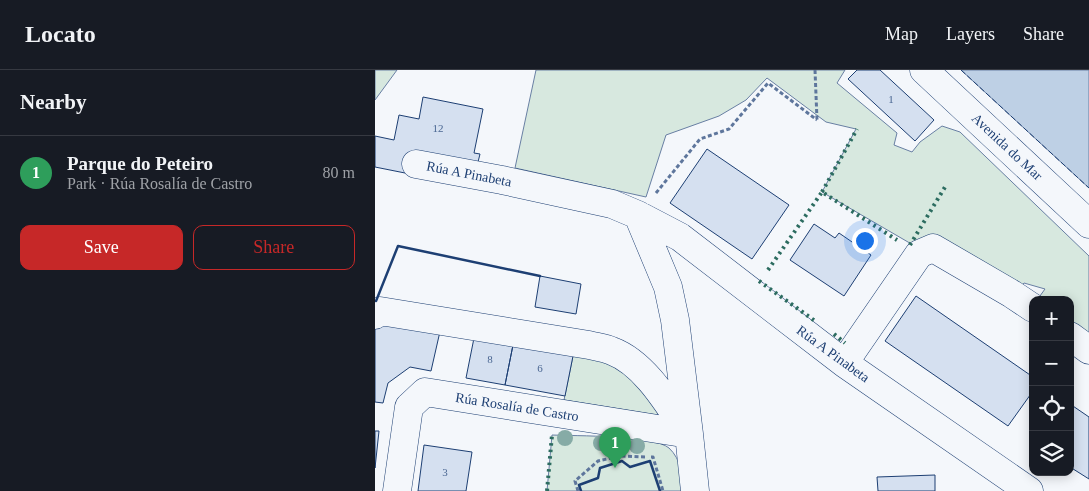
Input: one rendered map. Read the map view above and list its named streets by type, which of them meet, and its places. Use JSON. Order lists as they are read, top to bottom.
{
  "streets": {
    "street": ["Avenida do Mar", "Rúa A Pinabeta", "Rúa Rosalía de Castro"]
  },
  "house_numbers": [
    "1",
    "12",
    "8",
    "6",
    "3"
  ],
  "page": {
    "header": "Locato",
    "nav": ["Map", "Layers", "Share"],
    "heading": "Nearby",
    "list": [
      {
        "mark": "1",
        "name": "Parque do Peteiro",
        "note": "Park · Rúa Rosalía de Castro",
        "value": "80 m"
      }
    ],
    "buttons": ["Save", "Share"],
    "map_buttons": ["+", "−"],
    "pins": "1"
  }
}
